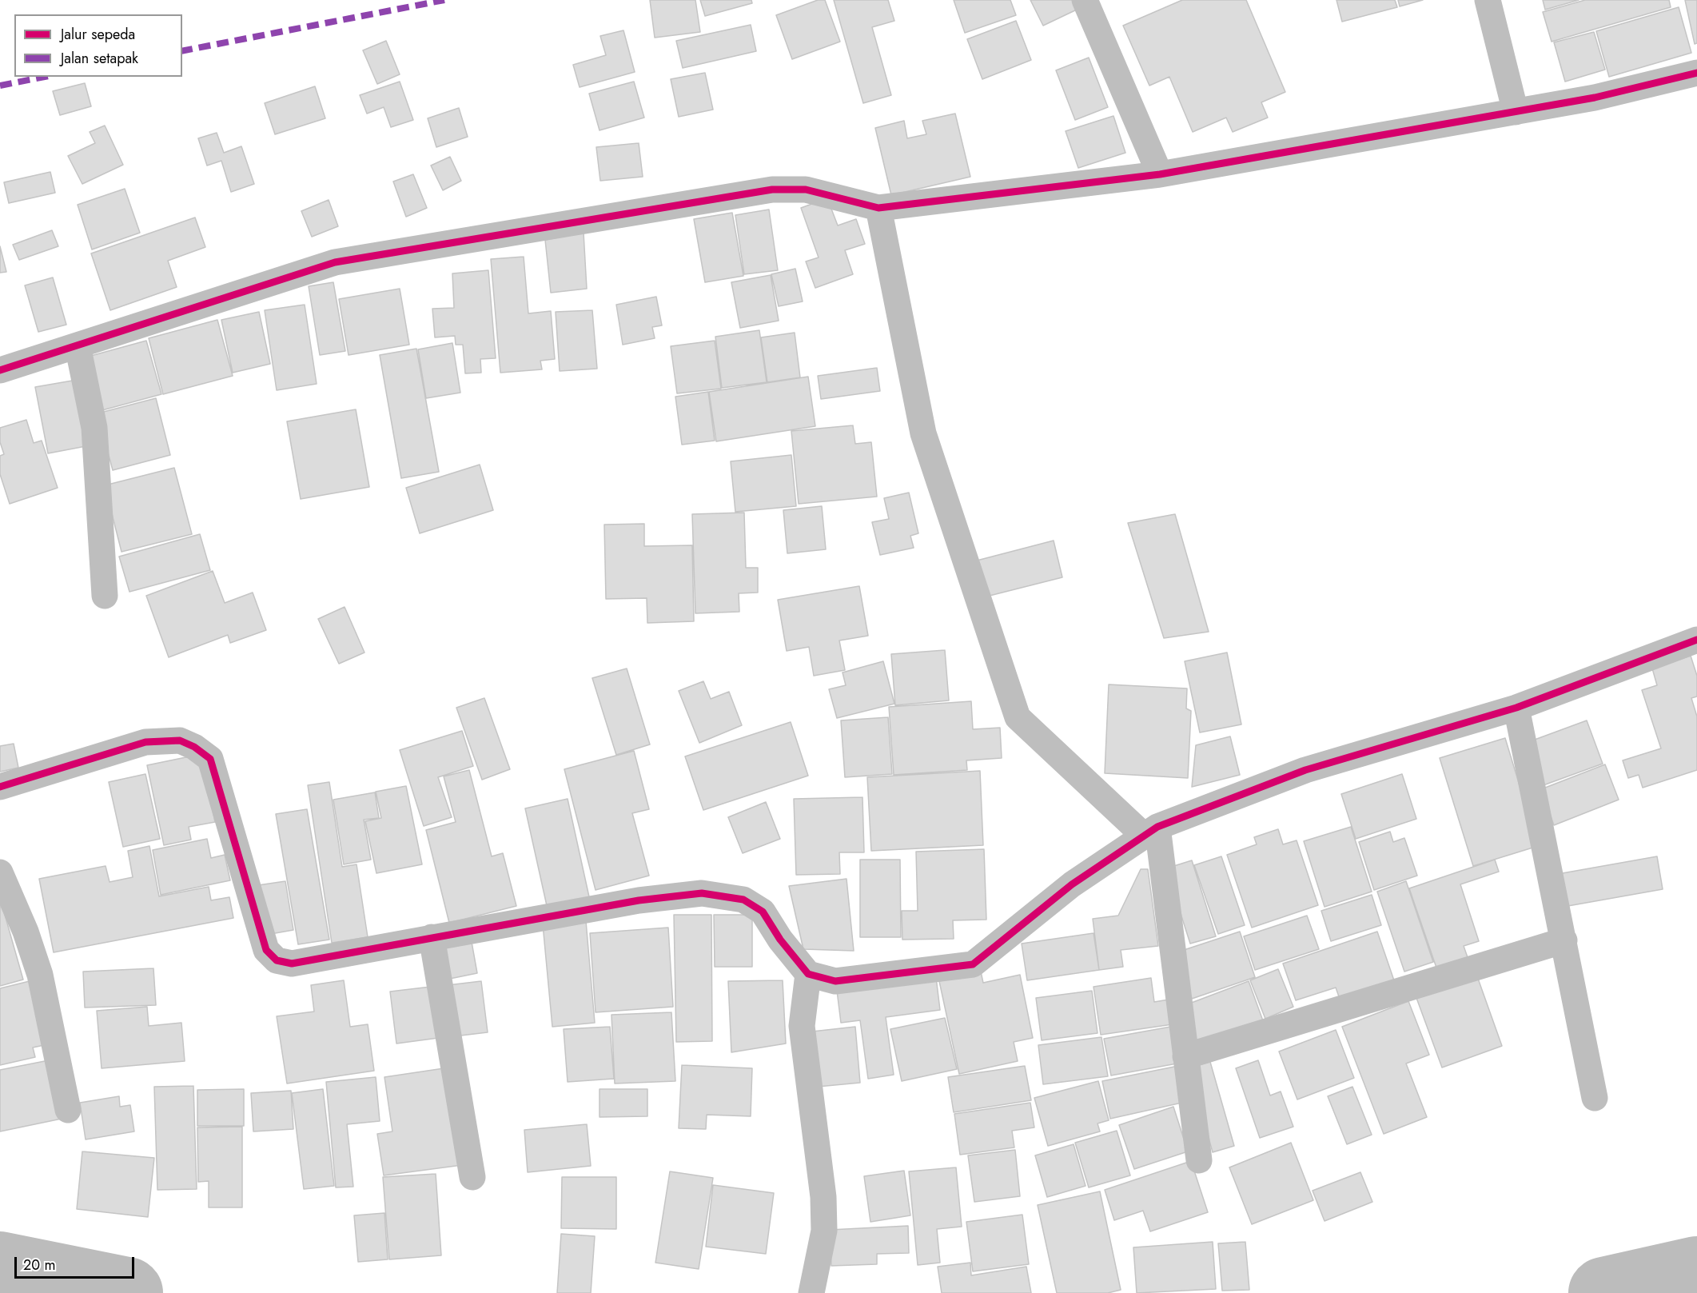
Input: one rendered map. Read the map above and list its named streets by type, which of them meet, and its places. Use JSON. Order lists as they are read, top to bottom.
{
  "legend": ["Jalur sepeda", "Jalan setapak"],
  "scale_bar": "20 m"
}
